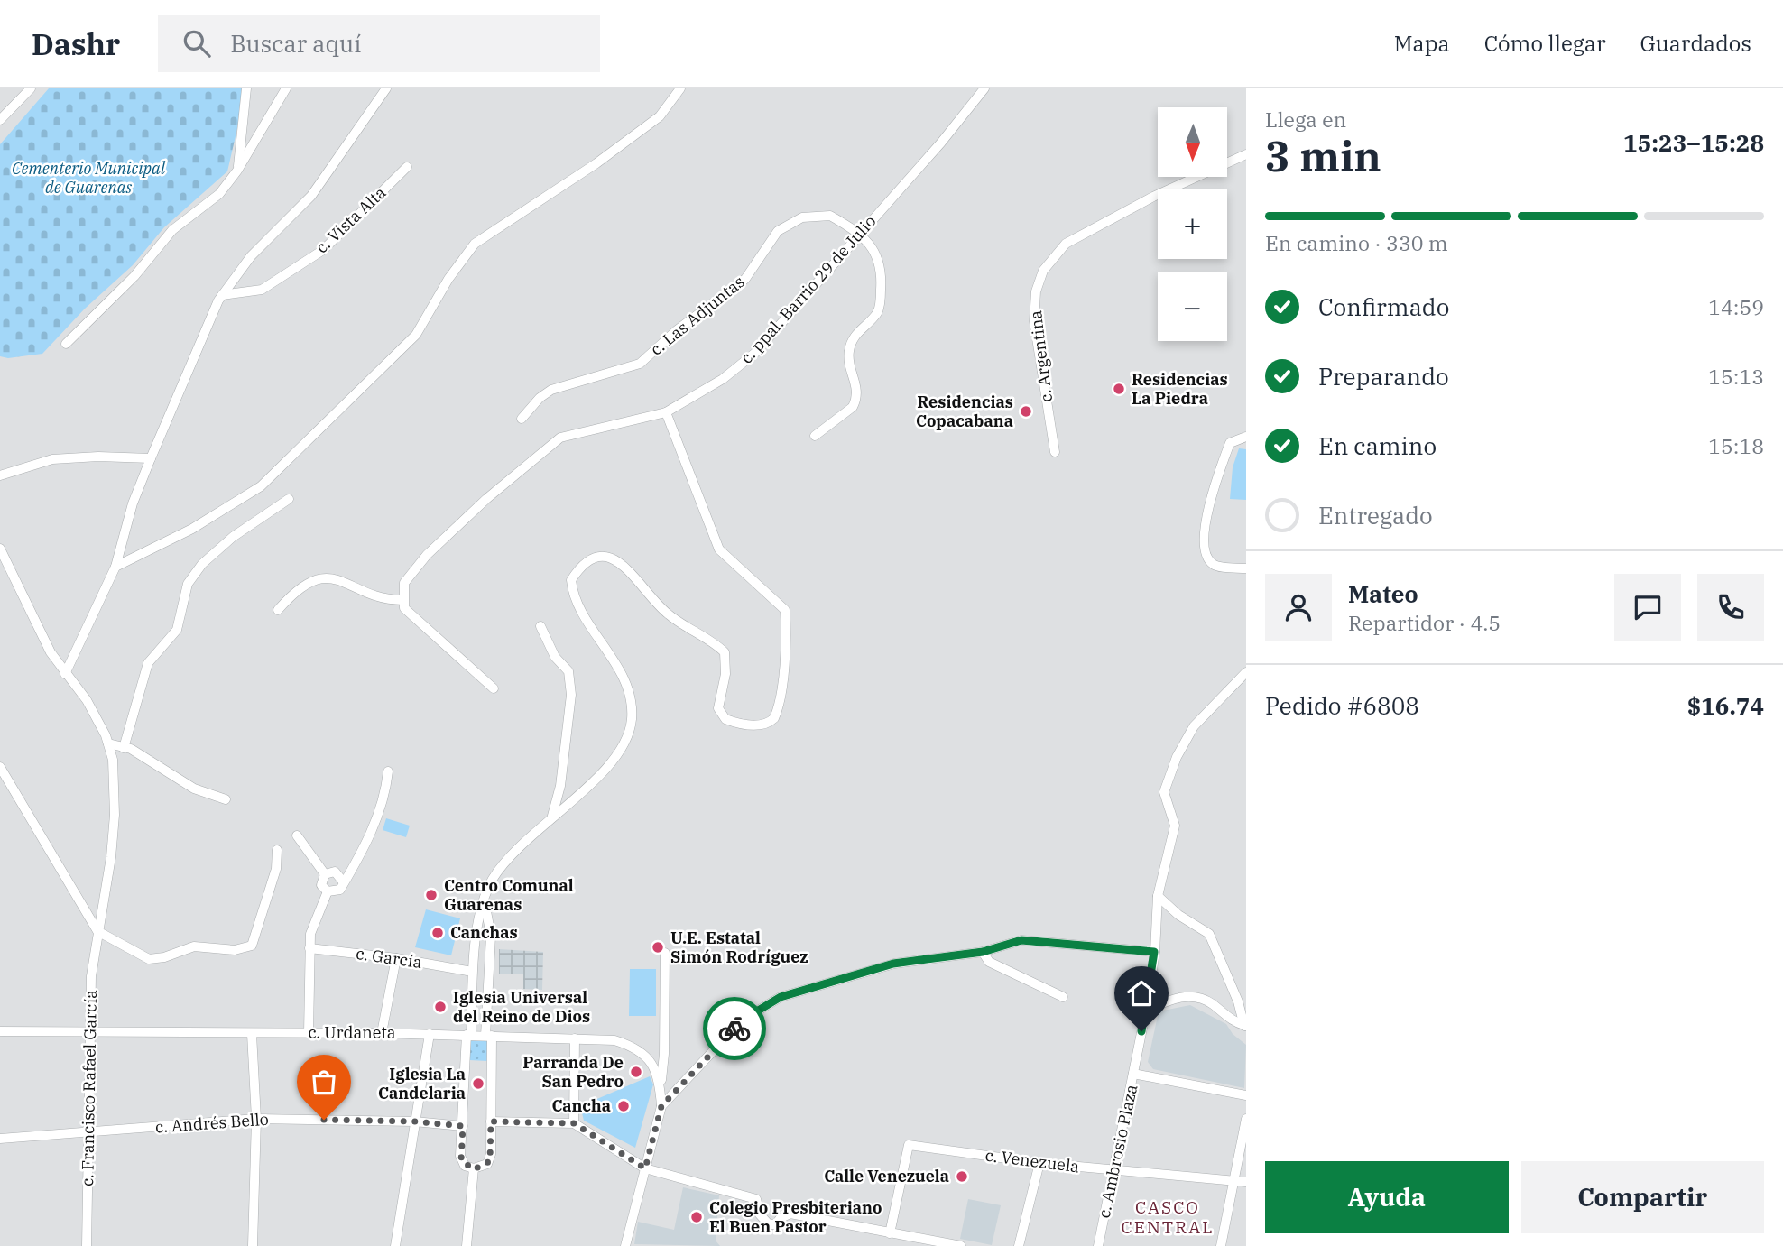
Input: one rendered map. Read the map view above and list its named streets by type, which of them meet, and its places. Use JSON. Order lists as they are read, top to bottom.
{
  "streets": {
    "street": [
      "c. Vista Alta",
      "c. ppal. Barrio 29 de Julio",
      "c. Las Adjuntas",
      "c. Argentina",
      "c. García",
      "c. Urdaneta",
      "c. Francisco Rafael García",
      "c. Andrés Bello",
      "c. Ambrosio Plaza",
      "c. Venezuela"
    ]
  },
  "crossings": [
    ["c. ppal. Barrio 29 de Julio", "c. Las Adjuntas"],
    ["c. Urdaneta", "c. Francisco Rafael García"],
    ["c. Francisco Rafael García", "c. Andrés Bello"],
    ["c. Ambrosio Plaza", "c. Venezuela"]
  ],
  "districts": ["CASCO CENTRAL"],
  "parks": ["Cementerio Municipal de Guarenas"],
  "places": [
    "Residencias La Piedra",
    "Residencias Copacabana",
    "Centro Comunal Guarenas",
    "Canchas",
    "U.E. Estatal Simón Rodríguez",
    "Iglesia Universal del Reino de Dios",
    "Parranda De San Pedro",
    "Iglesia La Candelaria",
    "Cancha",
    "Calle Venezuela",
    "Colegio Presbiteriano El Buen Pastor"
  ],
  "north": "bottom",
  "page": {
    "header": "Dashr",
    "search": "Buscar aquí",
    "nav": ["Mapa", "Cómo llegar", "Guardados"],
    "heading": ["3 min", "Llega en", "15:23–15:28"],
    "panel": [
      "Mateo",
      "Repartidor · 4.5",
      "Pedido #6808",
      "$16.74"
    ],
    "map_buttons": ["+", "−"],
    "bar": "En camino · 330 m",
    "list": [
      ["Confirmado", "14:59"],
      ["Preparando", "15:13"],
      ["En camino", "15:18"],
      "Entregado"
    ],
    "buttons": ["Ayuda", "Compartir"]
  }
}
